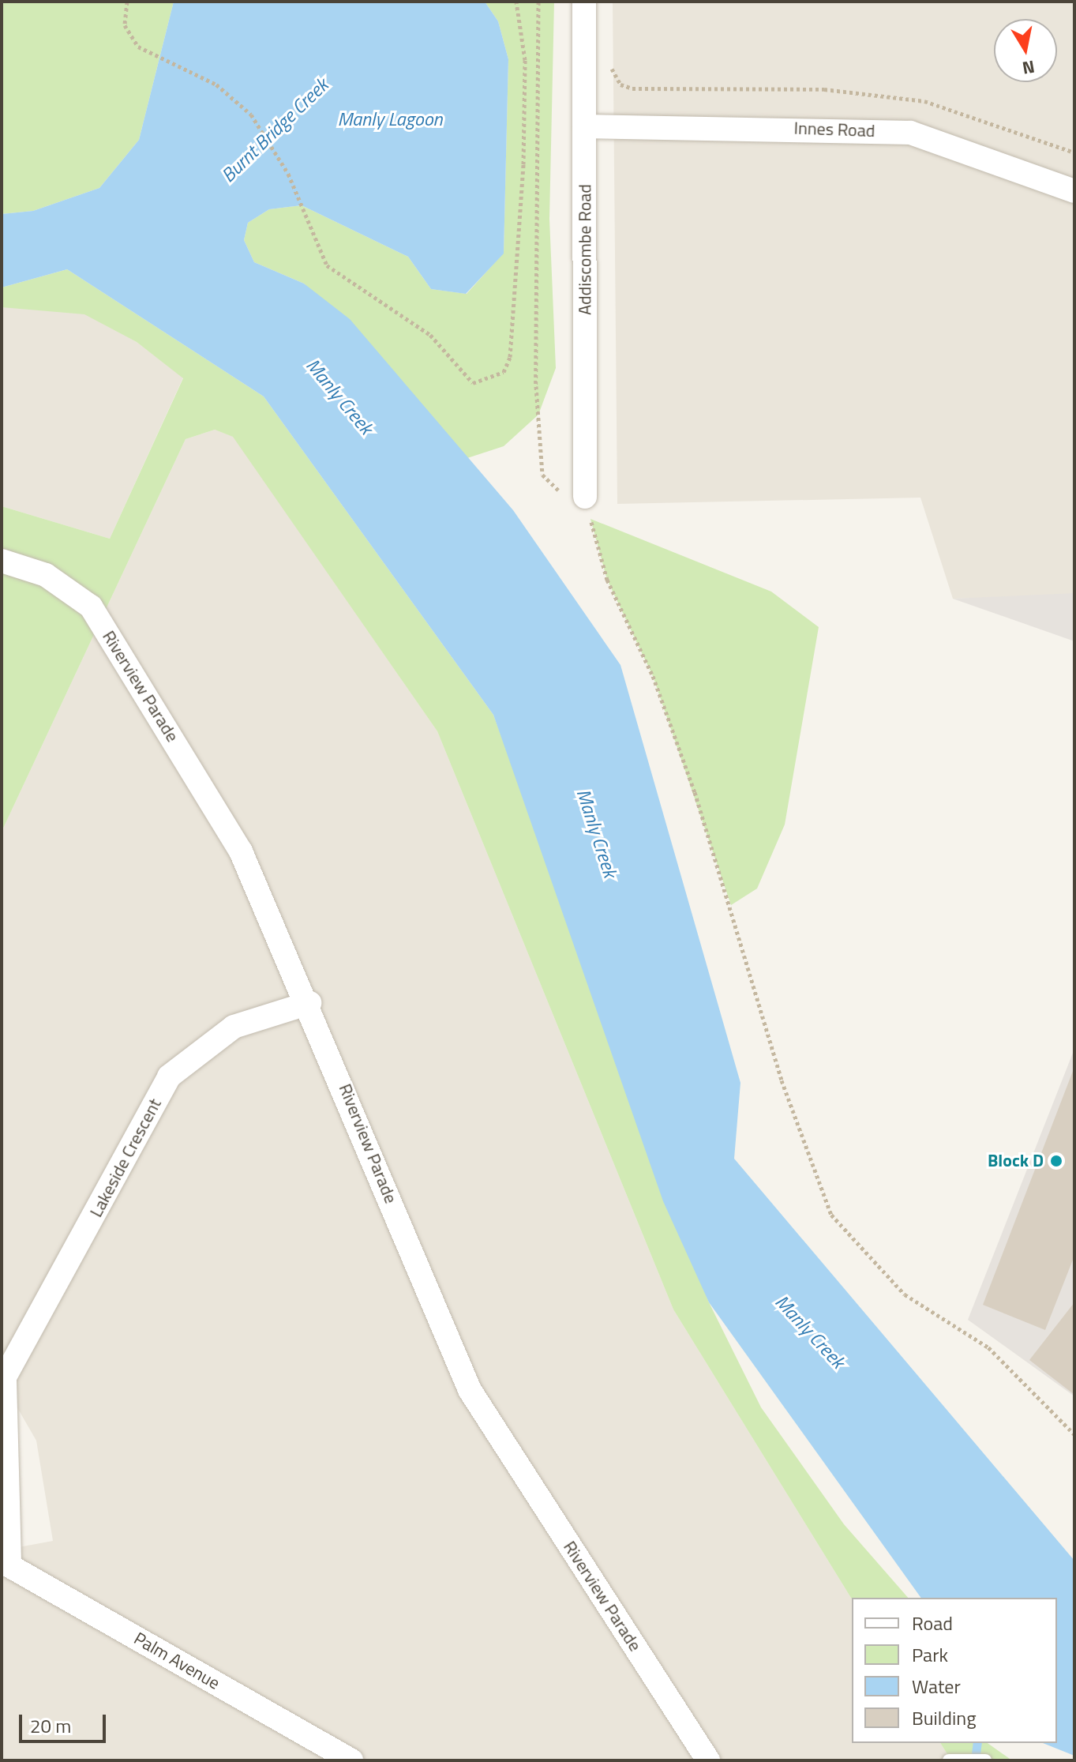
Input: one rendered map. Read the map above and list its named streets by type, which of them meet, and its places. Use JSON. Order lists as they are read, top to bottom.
{
  "streets": {
    "street": [
      "Innes Road",
      "Addiscombe Road",
      "Riverview Parade",
      "Lakeside Crescent",
      "Palm Avenue"
    ]
  },
  "crossings": [
    ["Innes Road", "Addiscombe Road"],
    ["Riverview Parade", "Lakeside Crescent"],
    ["Lakeside Crescent", "Palm Avenue"]
  ],
  "water": ["Manly Lagoon", "Burnt Bridge Creek", "Manly Creek"],
  "places": ["Block D"],
  "legend": [
    "Road",
    "Park",
    "Water",
    "Building"
  ],
  "scale_bar": "20 m",
  "north": "bottom"
}
